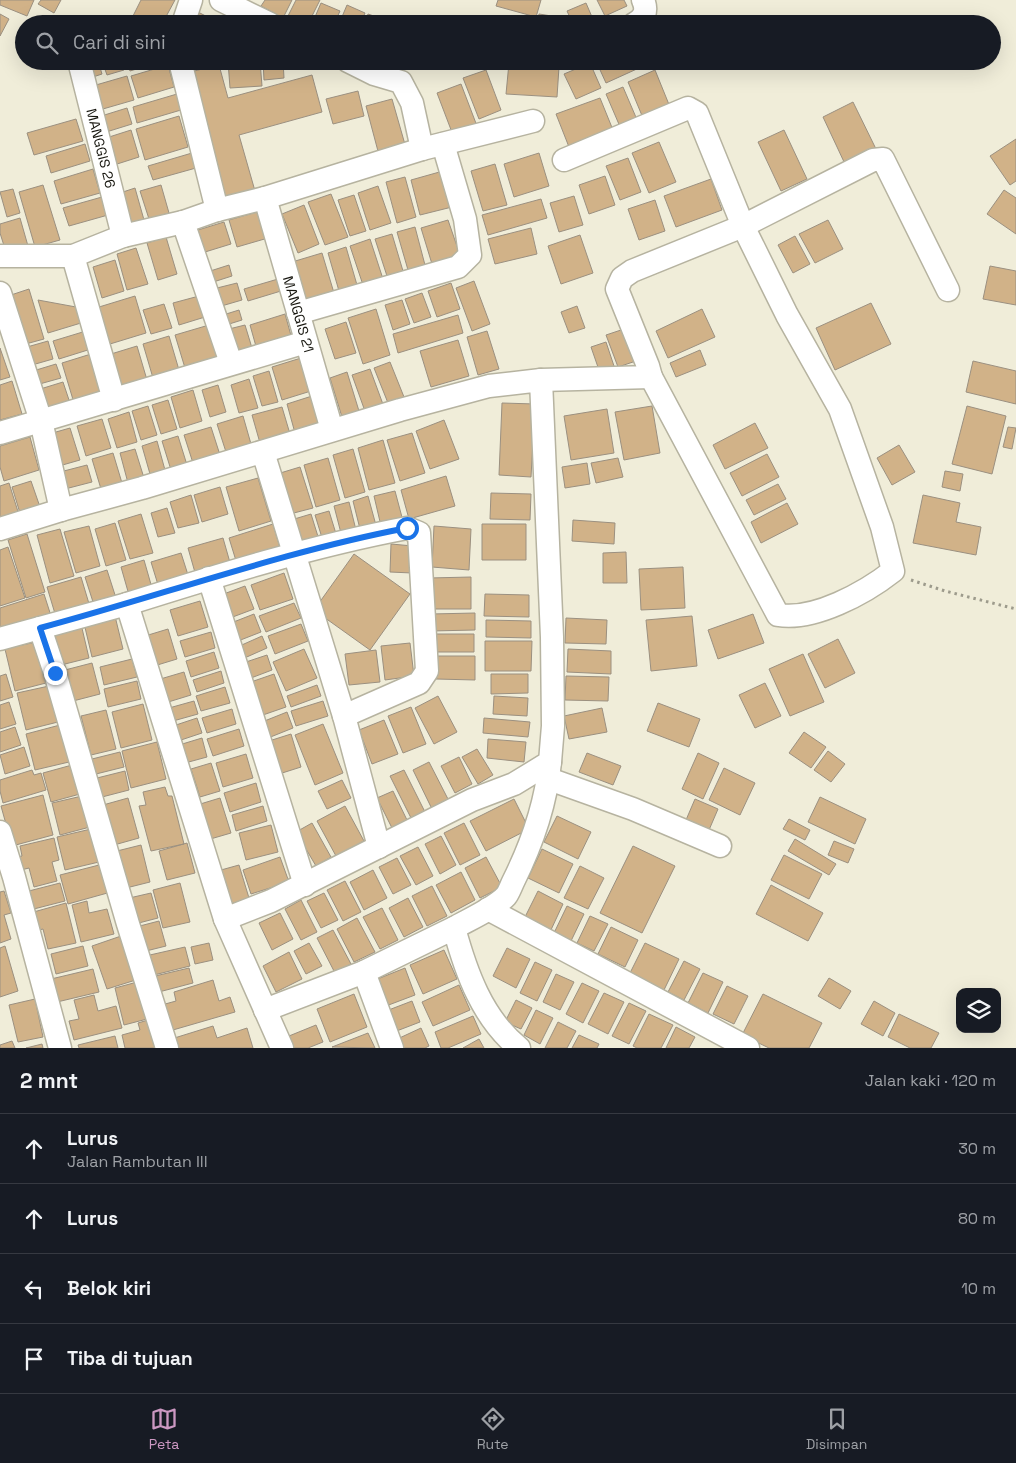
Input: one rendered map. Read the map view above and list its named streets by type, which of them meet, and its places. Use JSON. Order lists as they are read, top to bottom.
{
  "streets": {
    "street": ["MANGGIS 26", "MANGGIS 21"]
  },
  "page": {
    "search": "Cari di sini",
    "heading": ["2 mnt", "Jalan kaki · 120 m"],
    "list": [
      ["Lurus", "Jalan Rambutan Ill", "30 m"],
      ["Lurus", "80 m"],
      ["Belok kiri", "10 m"],
      "Tiba di tujuan"
    ],
    "nav": ["Peta", "Rute", "Disimpan"]
  }
}
